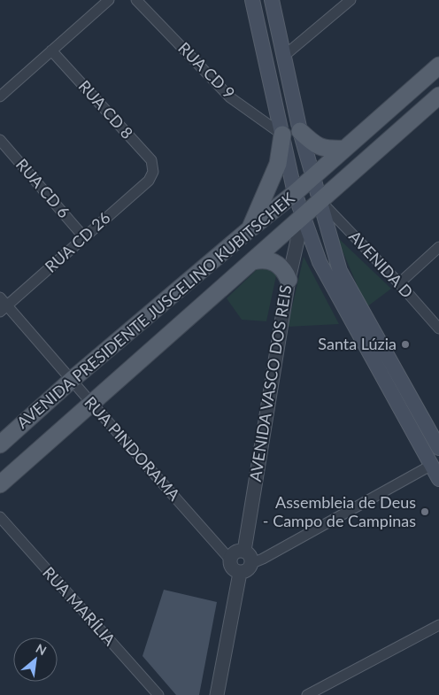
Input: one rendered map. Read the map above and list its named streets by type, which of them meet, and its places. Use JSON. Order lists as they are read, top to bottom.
{
  "streets": {
    "main road": ["AVENIDA PRESIDENTE JUSCELINO KUBITSCHEK"],
    "street": [
      "RUA CD 9",
      "RUA CD 8",
      "RUA CD 6",
      "RUA CD 26",
      "AVENIDA D",
      "AVENIDA VASCO DOS REIS",
      "RUA PINDORAMA",
      "RUA MARÍLIA"
    ]
  },
  "crossings": [
    ["RUA CD 8", "RUA CD 26"],
    ["RUA CD 6", "RUA CD 26"],
    ["RUA CD 26", "RUA PINDORAMA"],
    ["AVENIDA D", "AVENIDA PRESIDENTE JUSCELINO KUBITSCHEK"],
    ["AVENIDA PRESIDENTE JUSCELINO KUBITSCHEK", "AVENIDA VASCO DOS REIS"],
    ["AVENIDA PRESIDENTE JUSCELINO KUBITSCHEK", "RUA PINDORAMA"],
    ["AVENIDA VASCO DOS REIS", "RUA PINDORAMA"]
  ],
  "places": ["Santa Lúzia", "Assembleia de Deus - Campo de Campinas"],
  "north": "top right"
}
